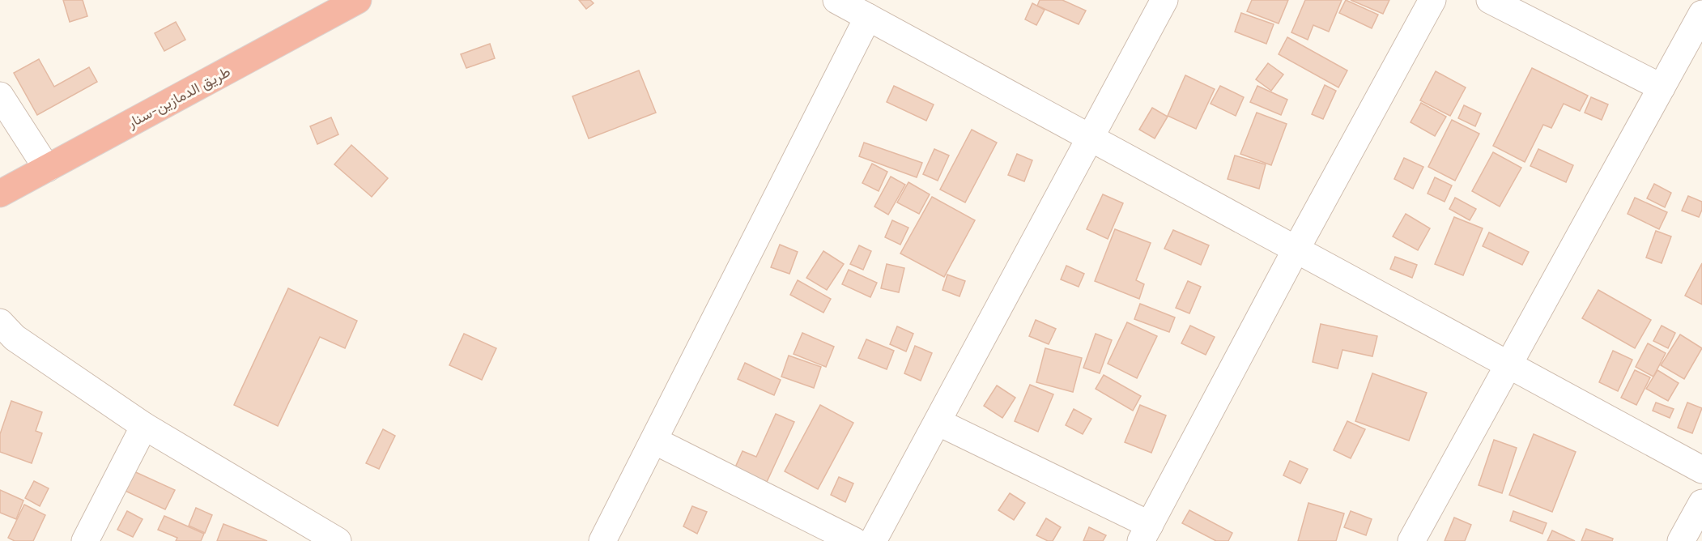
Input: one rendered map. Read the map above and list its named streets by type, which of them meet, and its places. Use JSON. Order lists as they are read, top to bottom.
{
  "streets": {
    "highway": ["طريق الدمازين-سنار"]
  }
}
